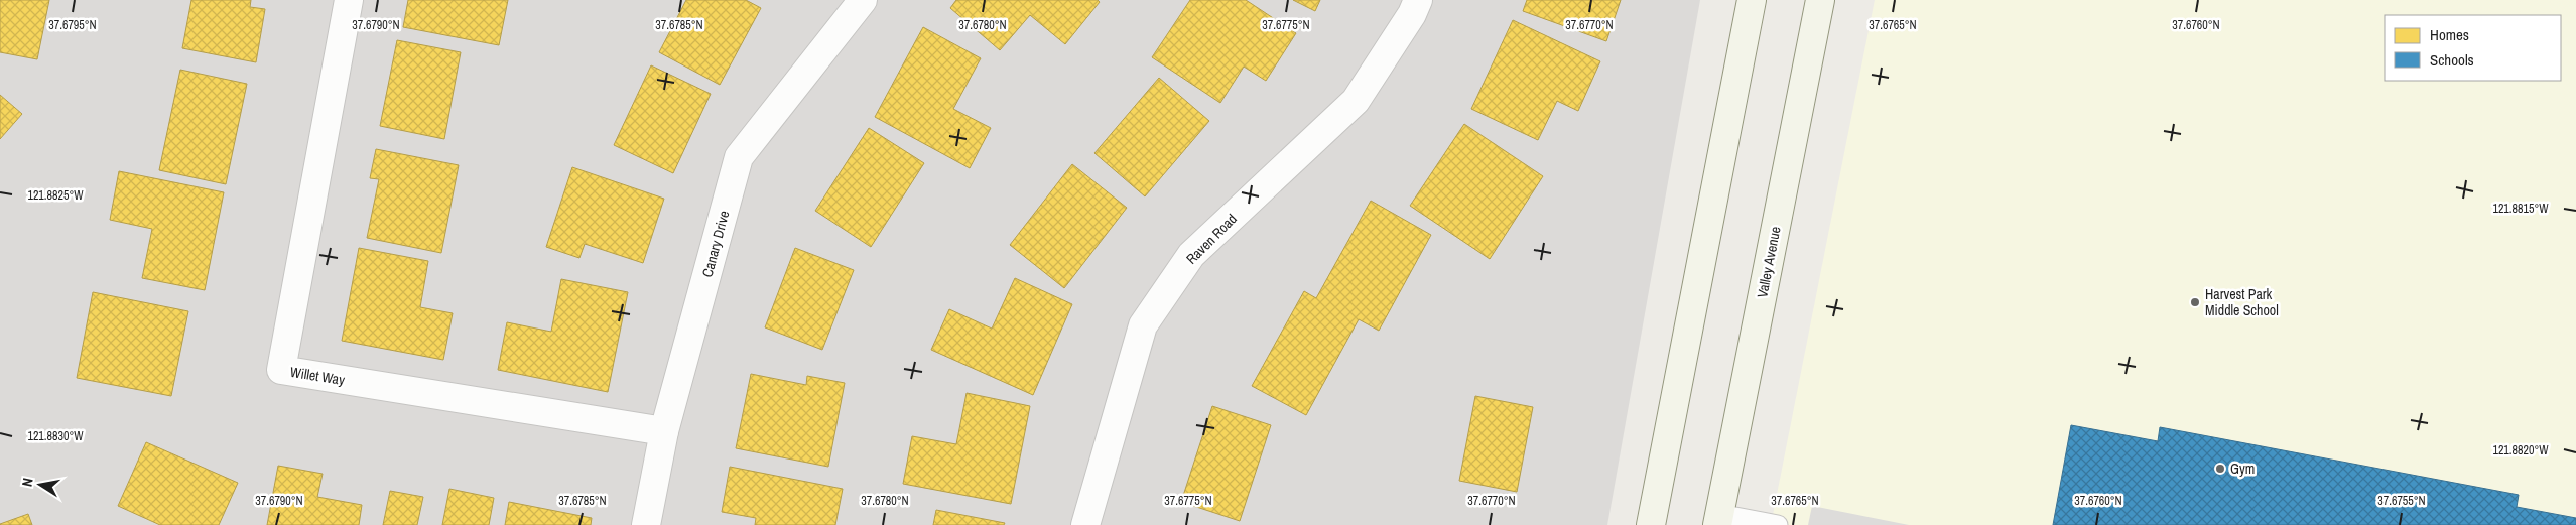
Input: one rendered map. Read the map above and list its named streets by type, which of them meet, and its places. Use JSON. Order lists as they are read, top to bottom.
{
  "streets": {
    "main road": ["Valley Avenue"],
    "street": ["Raven Road", "Canary Drive", "Willet Way"]
  },
  "crossings": [
    ["Canary Drive", "Willet Way"]
  ],
  "places": ["Harvest Park Middle School", "Gym"],
  "legend": ["Homes", "Schools"],
  "north": "left",
  "coordinates": [
    "37.6795°N",
    "37.6790°N",
    "37.6785°N",
    "37.6780°N",
    "37.6775°N",
    "37.6770°N",
    "37.6765°N",
    "37.6760°N",
    "121.8825°W",
    "121.8815°W",
    "121.8830°W",
    "121.8820°W",
    "37.6755°N"
  ]
}
